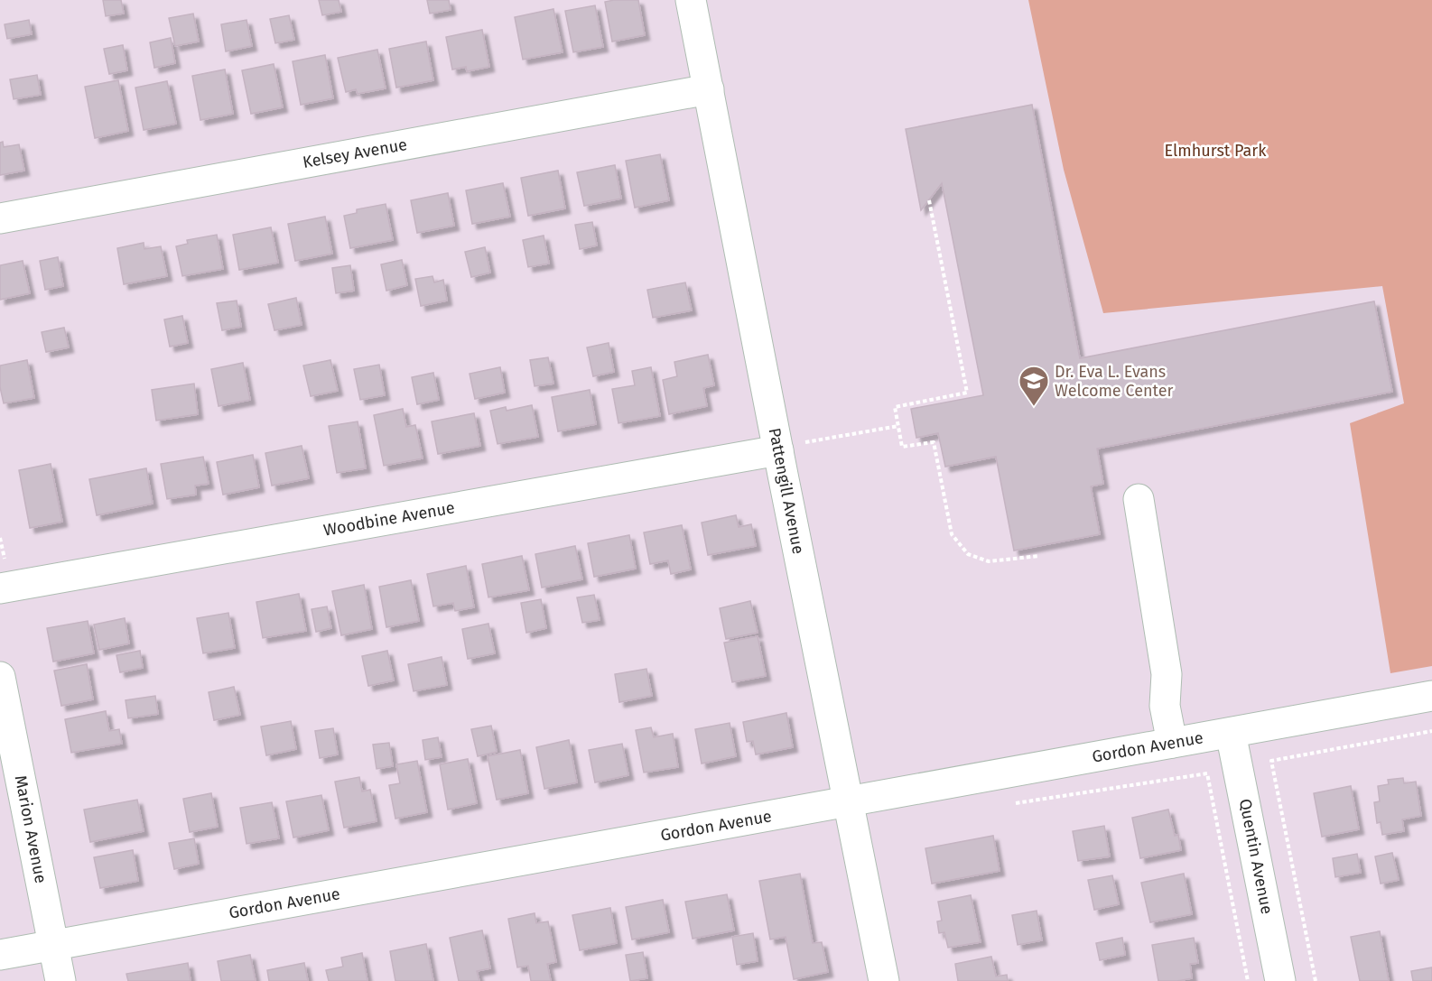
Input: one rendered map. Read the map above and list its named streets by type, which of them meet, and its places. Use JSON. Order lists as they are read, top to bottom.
{
  "streets": {
    "street": [
      "Kelsey Avenue",
      "Pattengill Avenue",
      "Woodbine Avenue",
      "Gordon Avenue",
      "Marion Avenue",
      "Quentin Avenue"
    ]
  },
  "crossings": [
    ["Kelsey Avenue", "Pattengill Avenue"],
    ["Pattengill Avenue", "Woodbine Avenue"],
    ["Pattengill Avenue", "Gordon Avenue"],
    ["Gordon Avenue", "Marion Avenue"],
    ["Gordon Avenue", "Quentin Avenue"]
  ],
  "parks": ["Elmhurst Park"],
  "places": {
    "school or university": ["Dr. Eva L. Evans Welcome Center"]
  }
}
